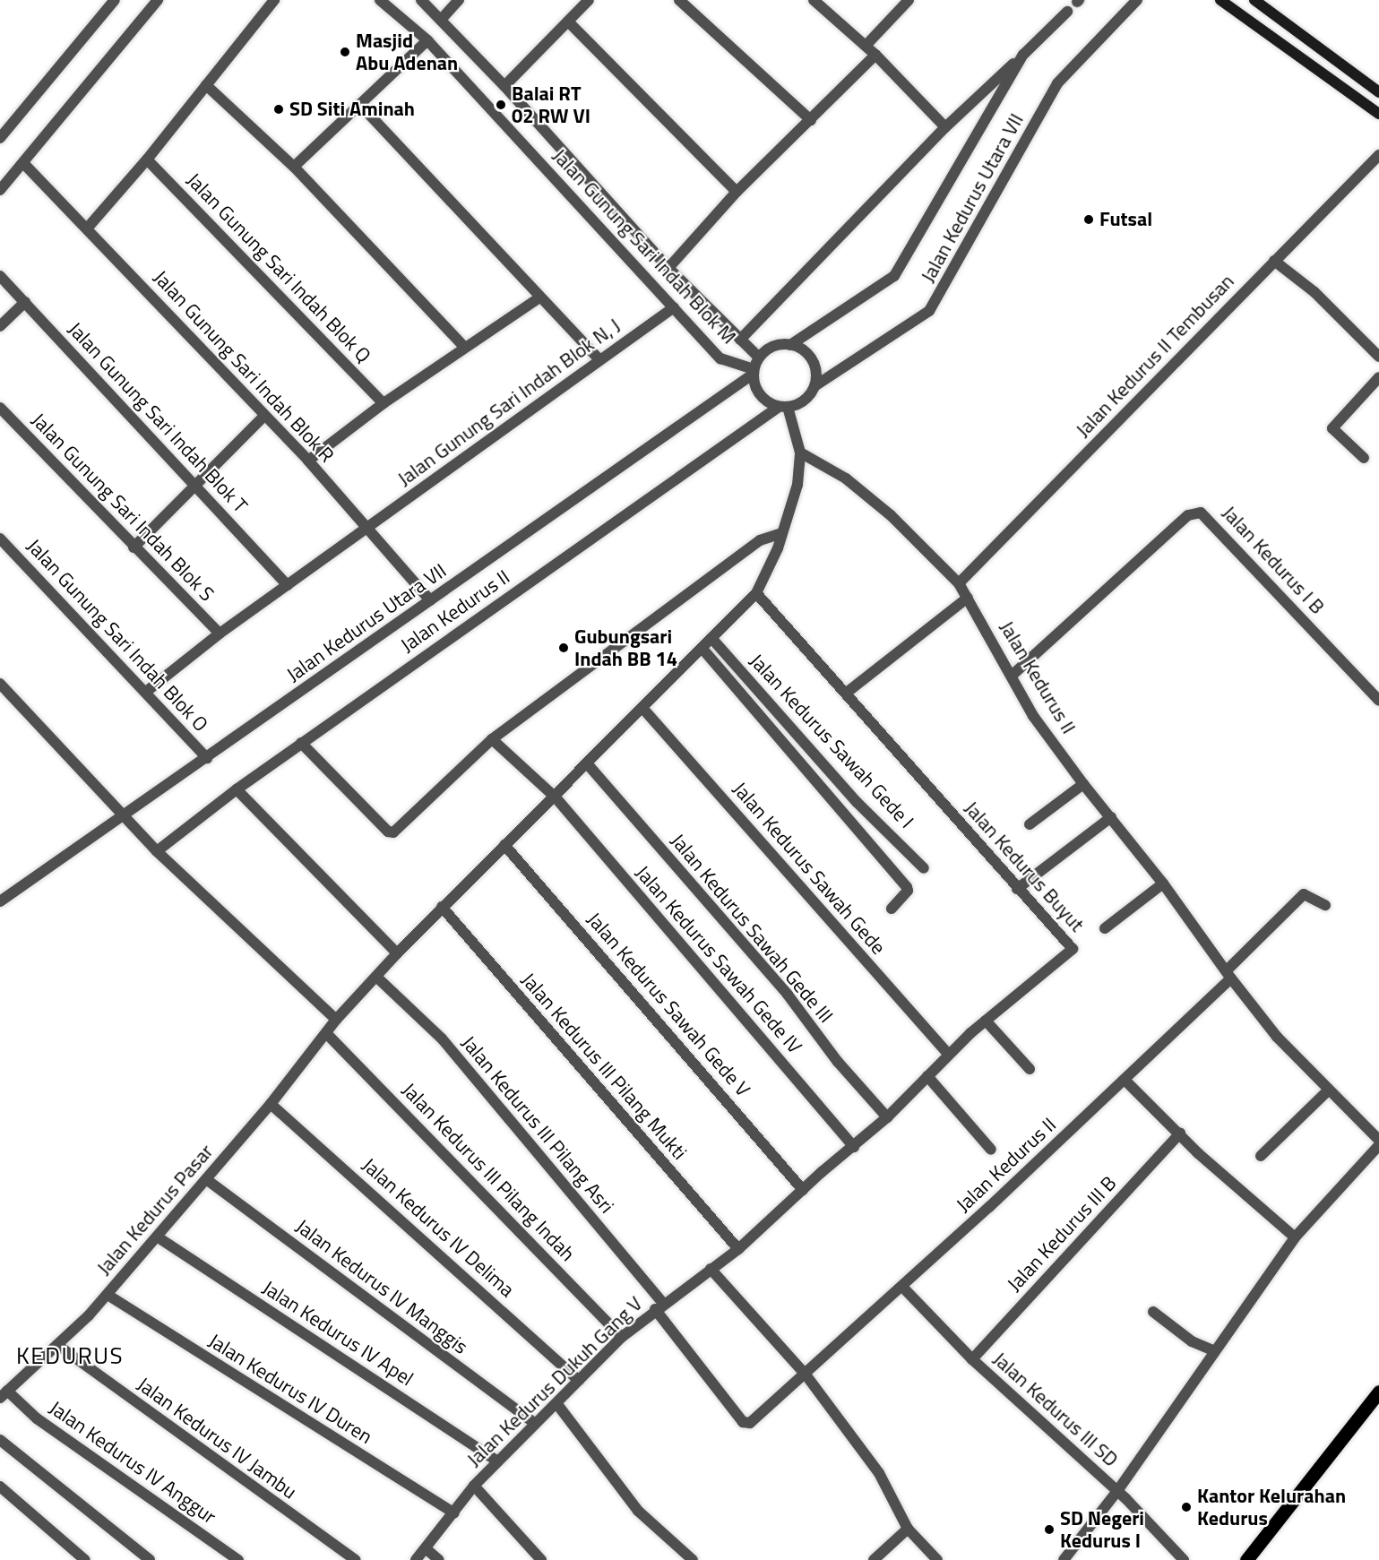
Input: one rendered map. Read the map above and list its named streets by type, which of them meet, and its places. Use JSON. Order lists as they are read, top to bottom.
{
  "streets": {
    "street": [
      "Jalan Kedurus Utara VII",
      "Jalan Gunung Sari Indah Blok M",
      "Jalan Gunung Sari Indah Blok Q",
      "Jalan Kedurus II Tembusan",
      "Jalan Gunung Sari Indah Blok R",
      "Jalan Gunung Sari Indah Blok N, J",
      "Jalan Gunung Sari Indah Blok T",
      "Jalan Gunung Sari Indah Blok S",
      "Jalan Kedurus I B",
      "Jalan Kedurus II",
      "Jalan Gunung Sari Indah Blok O",
      "Jalan Kedurus Sawah Gede I",
      "Jalan Kedurus Buyut",
      "Jalan Kedurus Sawah Gede",
      "Jalan Kedurus Sawah Gede III",
      "Jalan Kedurus Sawah Gede IV",
      "Jalan Kedurus Sawah Gede V",
      "Jalan Kedurus III Pilang Mukti",
      "Jalan Kedurus III Pilang Asri",
      "Jalan Kedurus III Pilang Indah",
      "Jalan Kedurus Pasar",
      "Jalan Kedurus IV Delima",
      "Jalan Kedurus III B",
      "Jalan Kedurus IV Manggis",
      "Jalan Kedurus IV Apel",
      "Jalan Kedurus Dukuh Gang V",
      "Jalan Kedurus IV Duren",
      "Jalan Kedurus III SD",
      "Jalan Kedurus IV Jambu",
      "Jalan Kedurus IV Anggur"
    ]
  },
  "crossings": [
    ["Jalan Kedurus Utara VII", "Jalan Gunung Sari Indah Blok M"],
    ["Jalan Kedurus Utara VII", "Jalan Gunung Sari Indah Blok R"],
    ["Jalan Kedurus Utara VII", "Jalan Kedurus II"],
    ["Jalan Kedurus Utara VII", "Jalan Gunung Sari Indah Blok O"],
    ["Jalan Gunung Sari Indah Blok M", "Jalan Gunung Sari Indah Blok N, J"],
    ["Jalan Gunung Sari Indah Blok M", "Jalan Kedurus II"],
    ["Jalan Kedurus II Tembusan", "Jalan Kedurus II"],
    ["Jalan Gunung Sari Indah Blok R", "Jalan Gunung Sari Indah Blok N, J"],
    ["Jalan Gunung Sari Indah Blok N, J", "Jalan Gunung Sari Indah Blok T"],
    ["Jalan Gunung Sari Indah Blok N, J", "Jalan Gunung Sari Indah Blok S"],
    ["Jalan Gunung Sari Indah Blok N, J", "Jalan Gunung Sari Indah Blok O"],
    ["Jalan Kedurus I B", "Jalan Kedurus II"],
    ["Jalan Kedurus II", "Jalan Kedurus III Pilang Asri"],
    ["Jalan Kedurus II", "Jalan Kedurus III SD"],
    ["Jalan Kedurus Buyut", "Jalan Kedurus Sawah Gede"],
    ["Jalan Kedurus Buyut", "Jalan Kedurus Sawah Gede III"],
    ["Jalan Kedurus Buyut", "Jalan Kedurus Sawah Gede IV"],
    ["Jalan Kedurus Buyut", "Jalan Kedurus Sawah Gede V"],
    ["Jalan Kedurus Buyut", "Jalan Kedurus III Pilang Mukti"],
    ["Jalan Kedurus Buyut", "Jalan Kedurus Dukuh Gang V"],
    ["Jalan Kedurus III Pilang Mukti", "Jalan Kedurus Dukuh Gang V"],
    ["Jalan Kedurus III Pilang Asri", "Jalan Kedurus Dukuh Gang V"],
    ["Jalan Kedurus III Pilang Indah", "Jalan Kedurus Pasar"],
    ["Jalan Kedurus III Pilang Indah", "Jalan Kedurus Dukuh Gang V"],
    ["Jalan Kedurus Pasar", "Jalan Kedurus IV Delima"],
    ["Jalan Kedurus Pasar", "Jalan Kedurus IV Manggis"],
    ["Jalan Kedurus Pasar", "Jalan Kedurus IV Apel"],
    ["Jalan Kedurus Pasar", "Jalan Kedurus IV Duren"],
    ["Jalan Kedurus Pasar", "Jalan Kedurus IV Jambu"],
    ["Jalan Kedurus Pasar", "Jalan Kedurus IV Anggur"],
    ["Jalan Kedurus IV Delima", "Jalan Kedurus Dukuh Gang V"],
    ["Jalan Kedurus III B", "Jalan Kedurus III SD"],
    ["Jalan Kedurus IV Manggis", "Jalan Kedurus Dukuh Gang V"],
    ["Jalan Kedurus IV Apel", "Jalan Kedurus Dukuh Gang V"],
    ["Jalan Kedurus Dukuh Gang V", "Jalan Kedurus IV Duren"]
  ],
  "districts": ["KEDURUS"],
  "places": [
    "Masjid Abu Adenan",
    "Balai RT 02 RW VI",
    "SD Siti Aminah",
    "Futsal",
    "Gubungsari Indah BB 14",
    "Kantor Kelurahan Kedurus",
    "SD Negeri Kedurus I"
  ]
}
